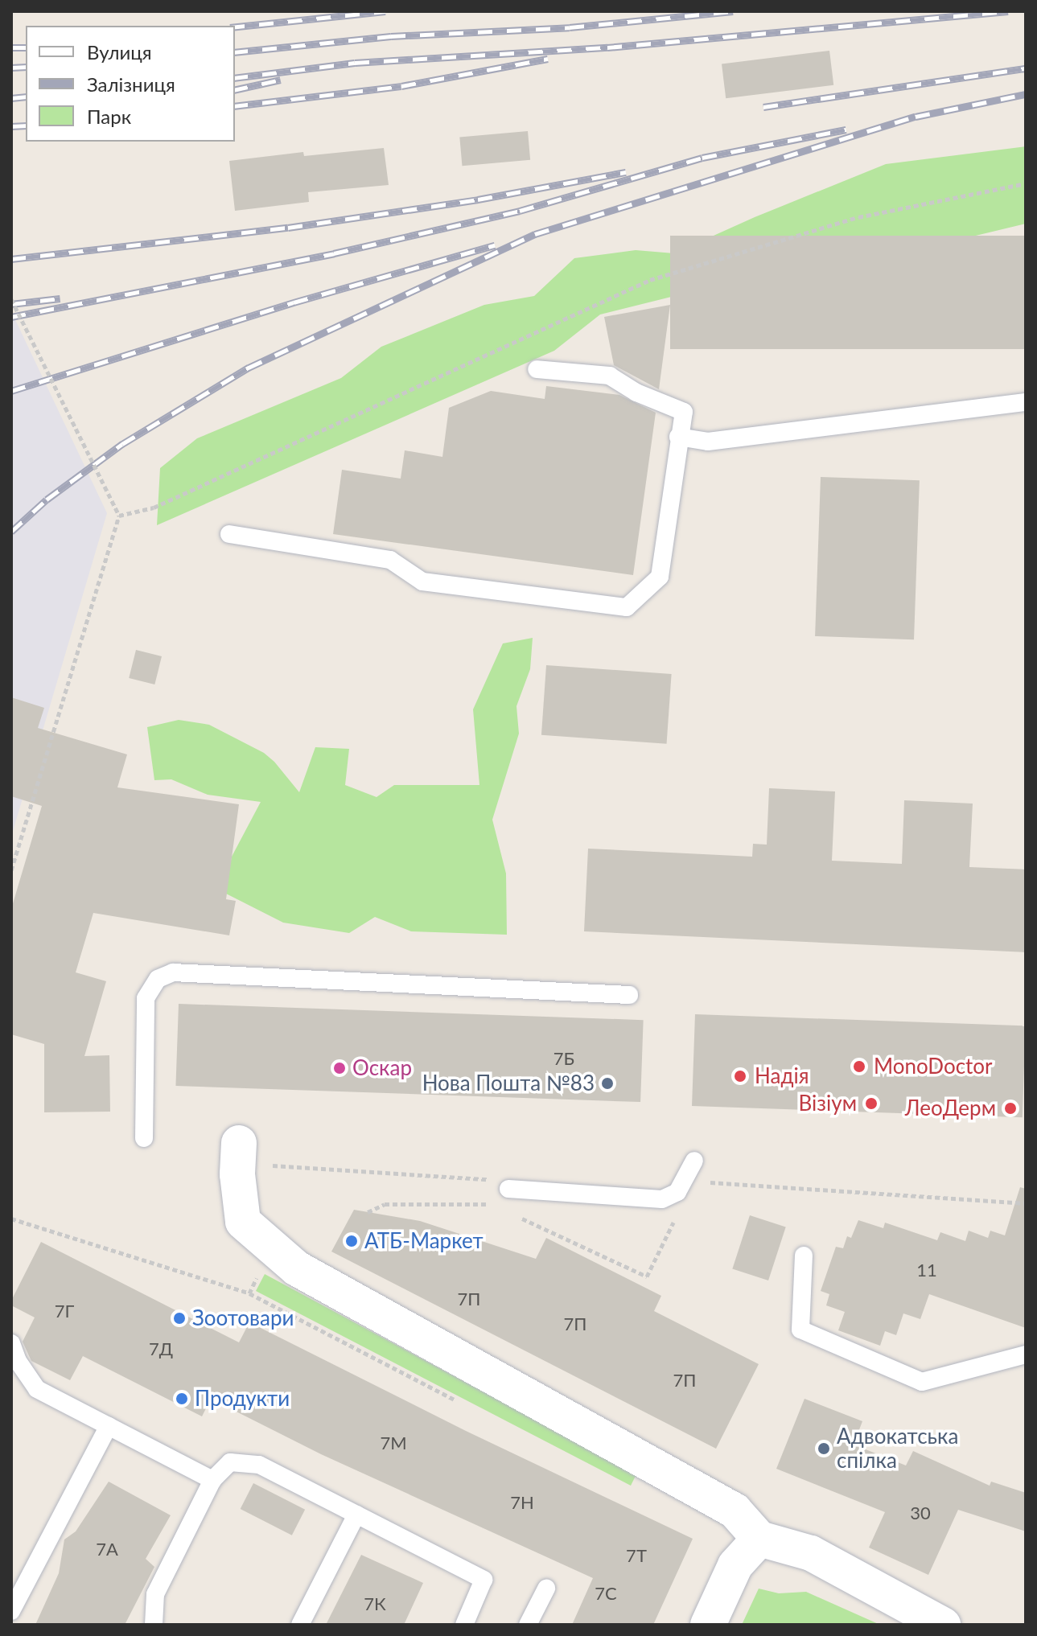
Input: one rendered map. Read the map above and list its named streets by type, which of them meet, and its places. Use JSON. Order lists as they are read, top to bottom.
{
  "places": [
    "MonoDoctor",
    "Оскар",
    "Надія",
    "Нова Пошта №83",
    "Візіум",
    "ЛеоДерм",
    "АТБ-Маркет",
    "Зоотовари",
    "Продукти",
    "Адвокатська спілка"
  ],
  "house_numbers": [
    "7Б",
    "11",
    "7П",
    "7Г",
    "7П",
    "7Д",
    "7П",
    "7М",
    "7Н",
    "30",
    "7А",
    "7Т",
    "7С",
    "7К"
  ],
  "legend": ["Вулиця", "Залізниця", "Парк"]
}
